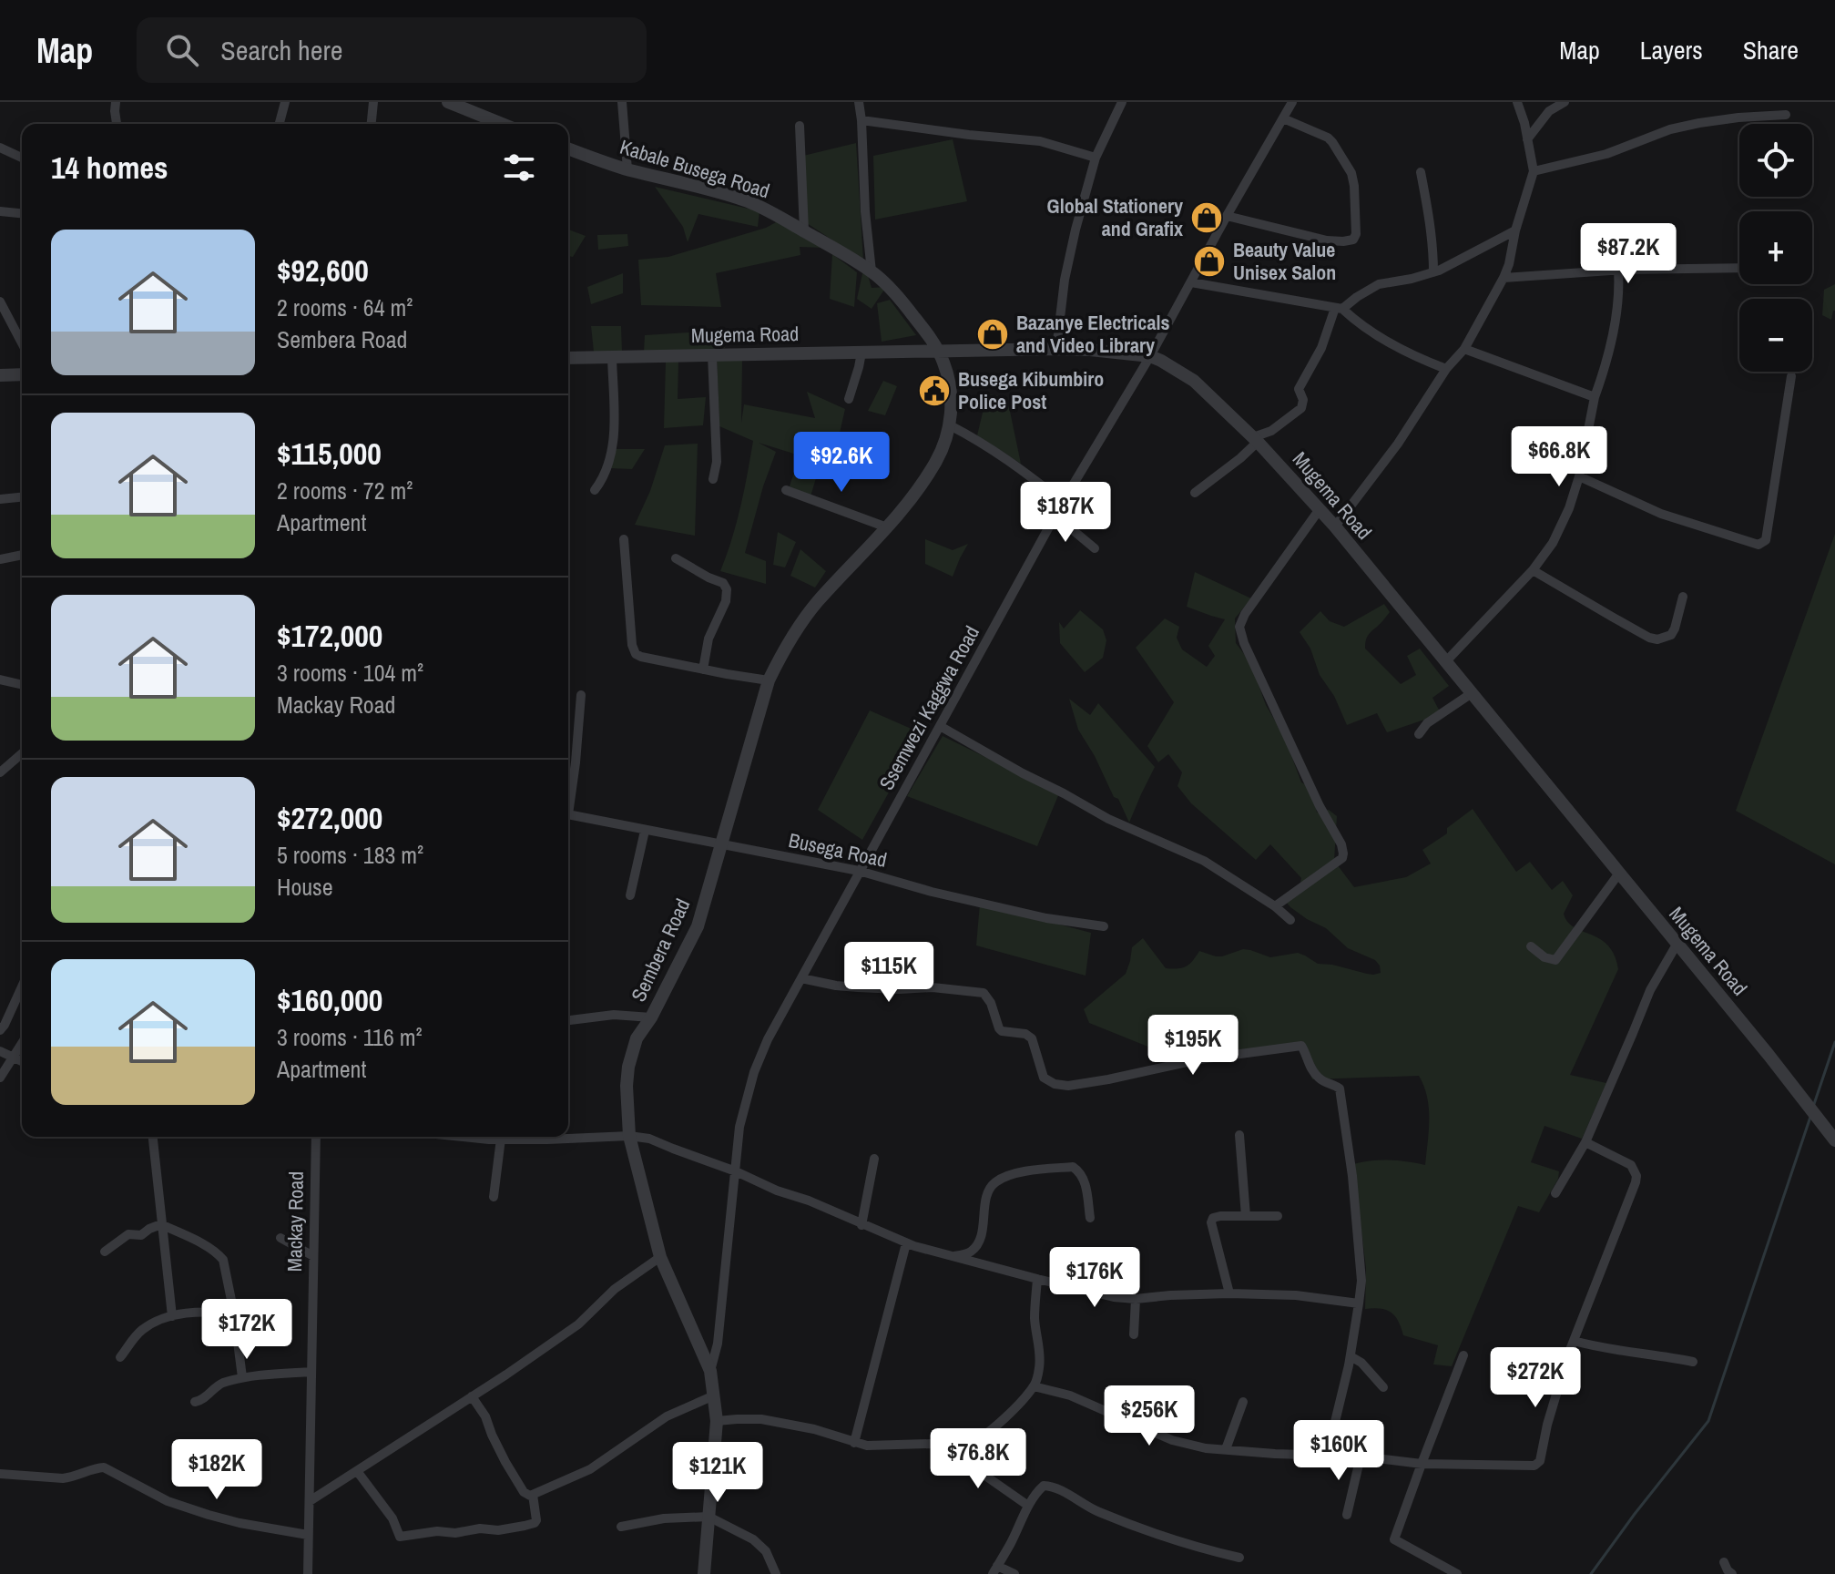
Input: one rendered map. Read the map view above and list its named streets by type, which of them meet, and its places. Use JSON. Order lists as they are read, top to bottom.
{
  "streets": {
    "street": [
      "Kabale Busega Road",
      "Mugema Road",
      "Ssemwezi Kaggwa Road",
      "Busega Road",
      "Sembera Road",
      "Mackay Road"
    ]
  },
  "crossings": [
    ["Kabale Busega Road", "Mugema Road"],
    ["Kabale Busega Road", "Sembera Road"],
    ["Mugema Road", "Ssemwezi Kaggwa Road"],
    ["Mugema Road", "Sembera Road"],
    ["Ssemwezi Kaggwa Road", "Busega Road"],
    ["Ssemwezi Kaggwa Road", "Sembera Road"],
    ["Busega Road", "Sembera Road"]
  ],
  "places": {
    "shop": ["Global Stationery and Grafix", "Beauty Value Unisex Salon", "Bazanye Electricals and Video Library"],
    "public building": ["Busega Kibumbiro Police Post"]
  },
  "page": {
    "header": "Map",
    "search": "Search here",
    "nav": ["Map", "Layers", "Share"],
    "map_buttons": ["+", "−"],
    "heading": "14 homes",
    "list": [
      {
        "name": "$92,600",
        "note": "2 rooms · 64 m² · Sembera Road"
      },
      {
        "name": "$115,000",
        "note": "2 rooms · 72 m² · Apartment"
      },
      {
        "name": "$172,000",
        "note": "3 rooms · 104 m² · Mackay Road"
      },
      {
        "name": "$272,000",
        "note": "5 rooms · 183 m² · House"
      },
      {
        "name": "$160,000",
        "note": "3 rooms · 116 m² · Apartment"
      }
    ],
    "price": [
      "$87.2K",
      "$66.8K",
      "$92.6K",
      "$187K",
      "$115K",
      "$195K",
      "$176K",
      "$172K",
      "$272K",
      "$256K",
      "$160K",
      "$76.8K",
      "$182K",
      "$121K"
    ]
  }
}
